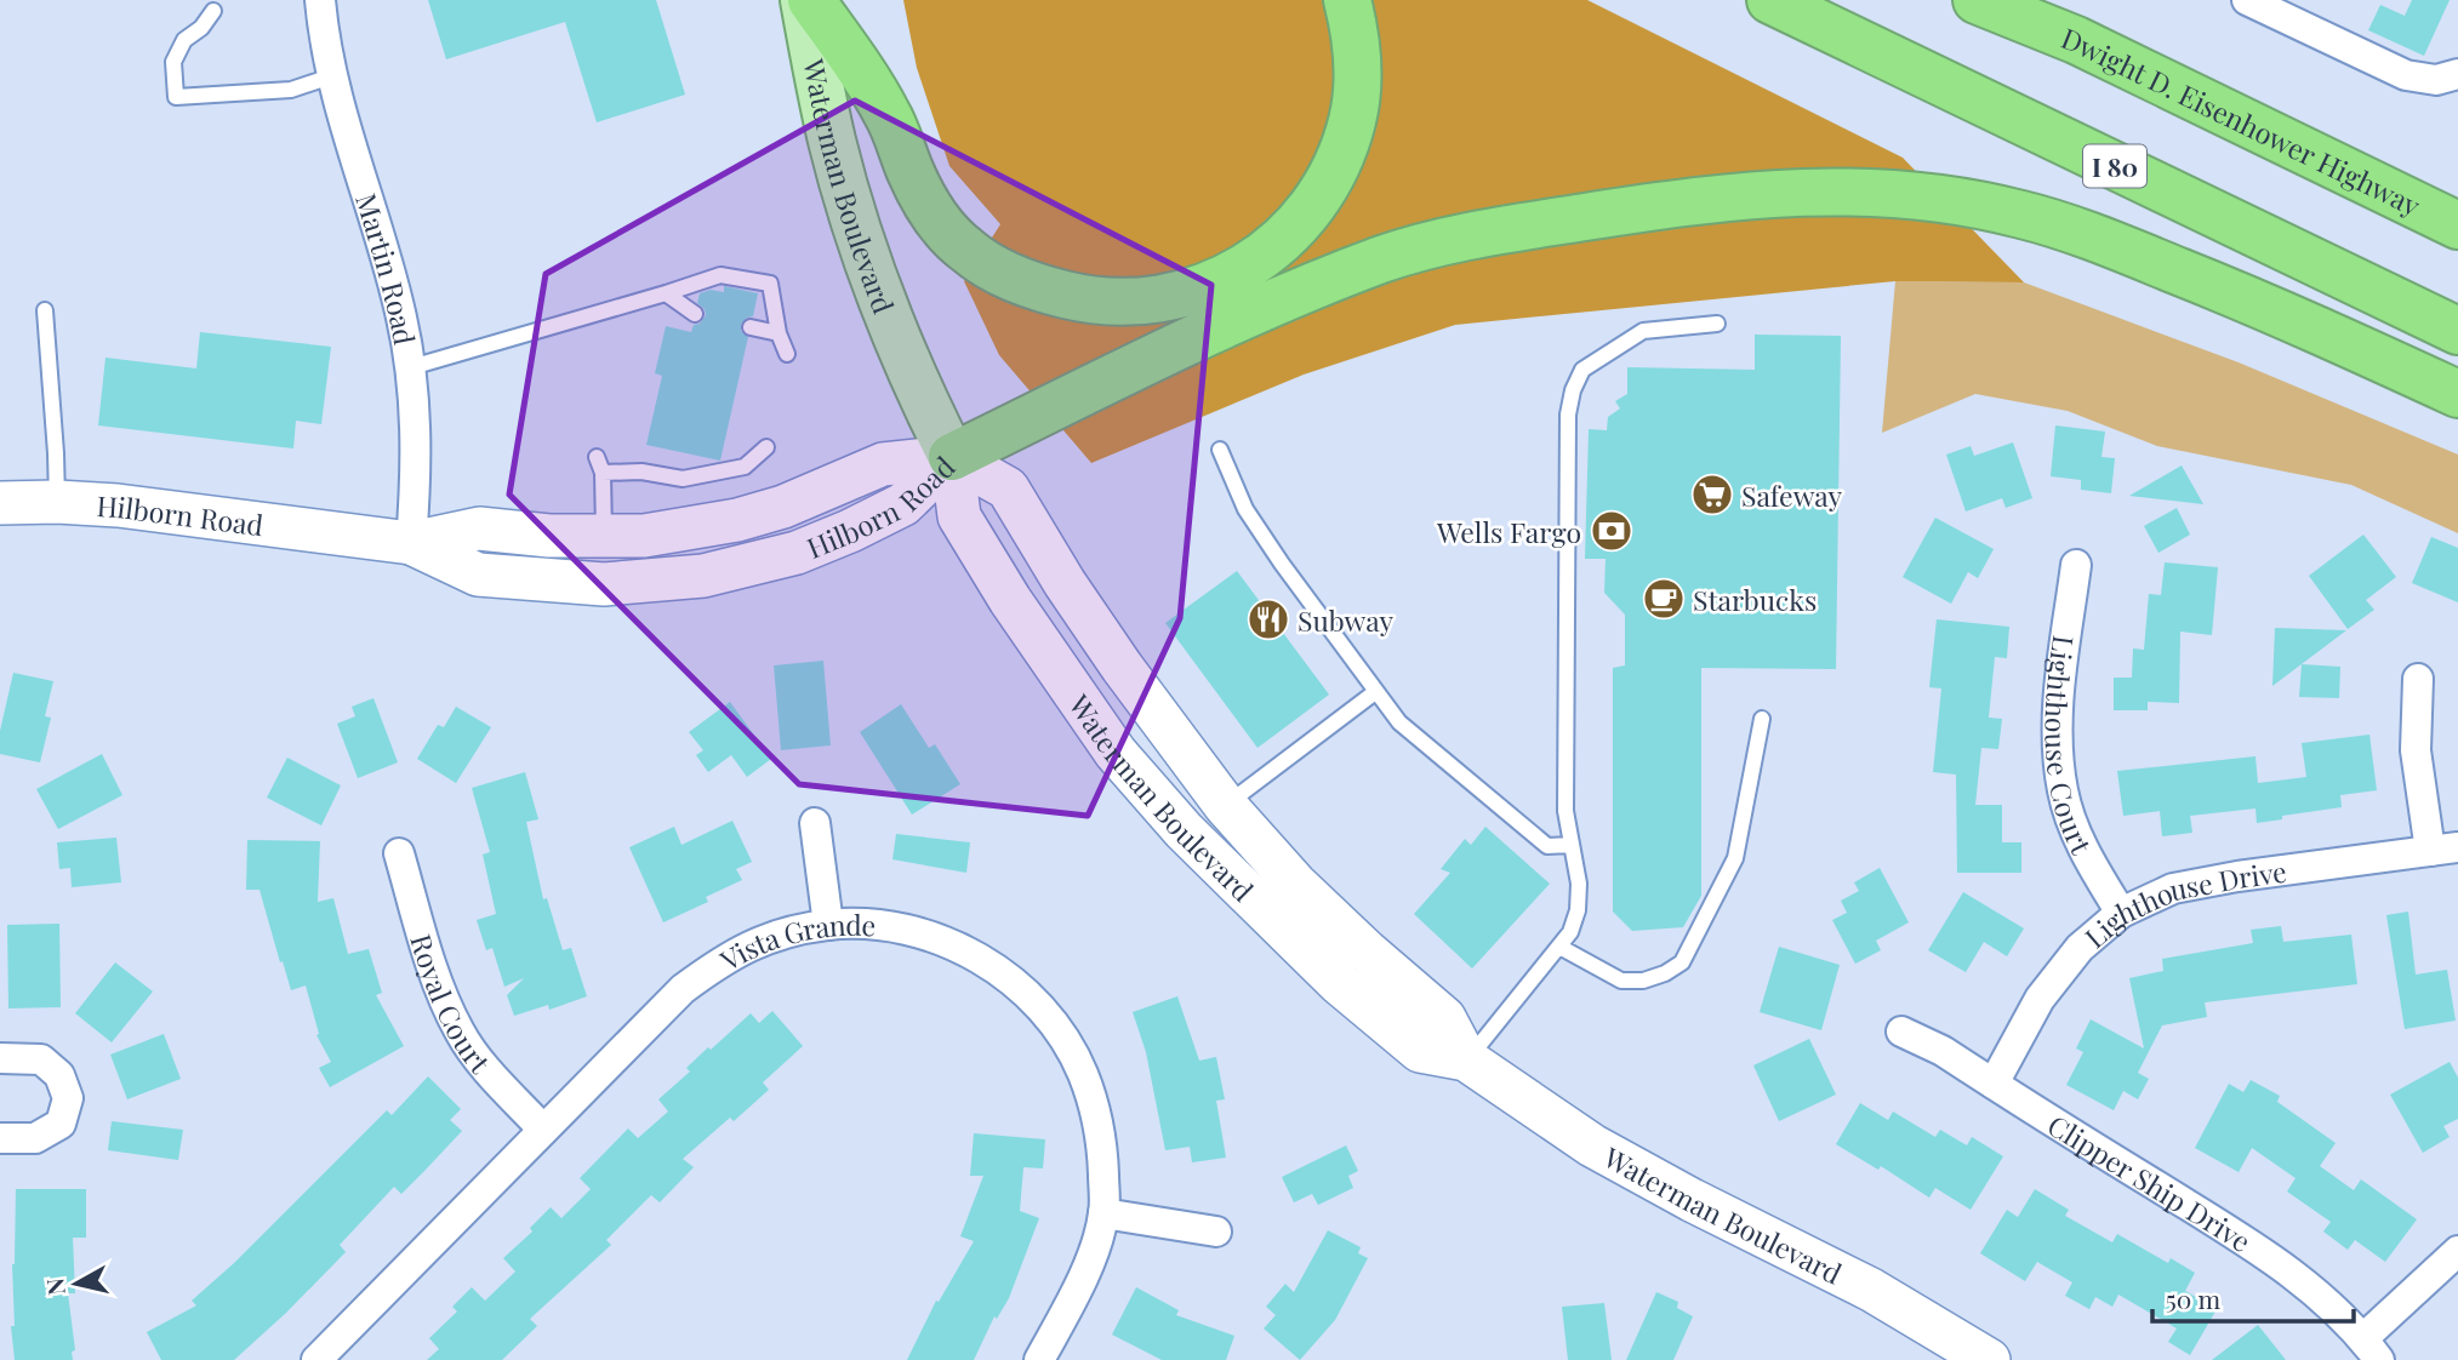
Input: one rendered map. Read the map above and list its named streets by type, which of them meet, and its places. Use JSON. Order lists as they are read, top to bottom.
{
  "streets": {
    "highway": ["Dwight D. Eisenhower Highway", "I 80"],
    "main road": ["Waterman Boulevard", "Hilborn Road"],
    "street": [
      "Martin Road",
      "Lighthouse Court",
      "Lighthouse Drive",
      "Vista Grande",
      "Royal Court",
      "Clipper Ship Drive"
    ]
  },
  "crossings": [
    ["Waterman Boulevard", "Hilborn Road"],
    ["Martin Road", "Hilborn Road"],
    ["Lighthouse Court", "Lighthouse Drive"],
    ["Lighthouse Drive", "Clipper Ship Drive"],
    ["Vista Grande", "Royal Court"]
  ],
  "places": {
    "supermarket": ["Safeway"],
    "bank": ["Wells Fargo"],
    "cafe": ["Starbucks"],
    "restaurant": ["Subway"]
  },
  "scale_bar": "50 m",
  "north": "left"
}
